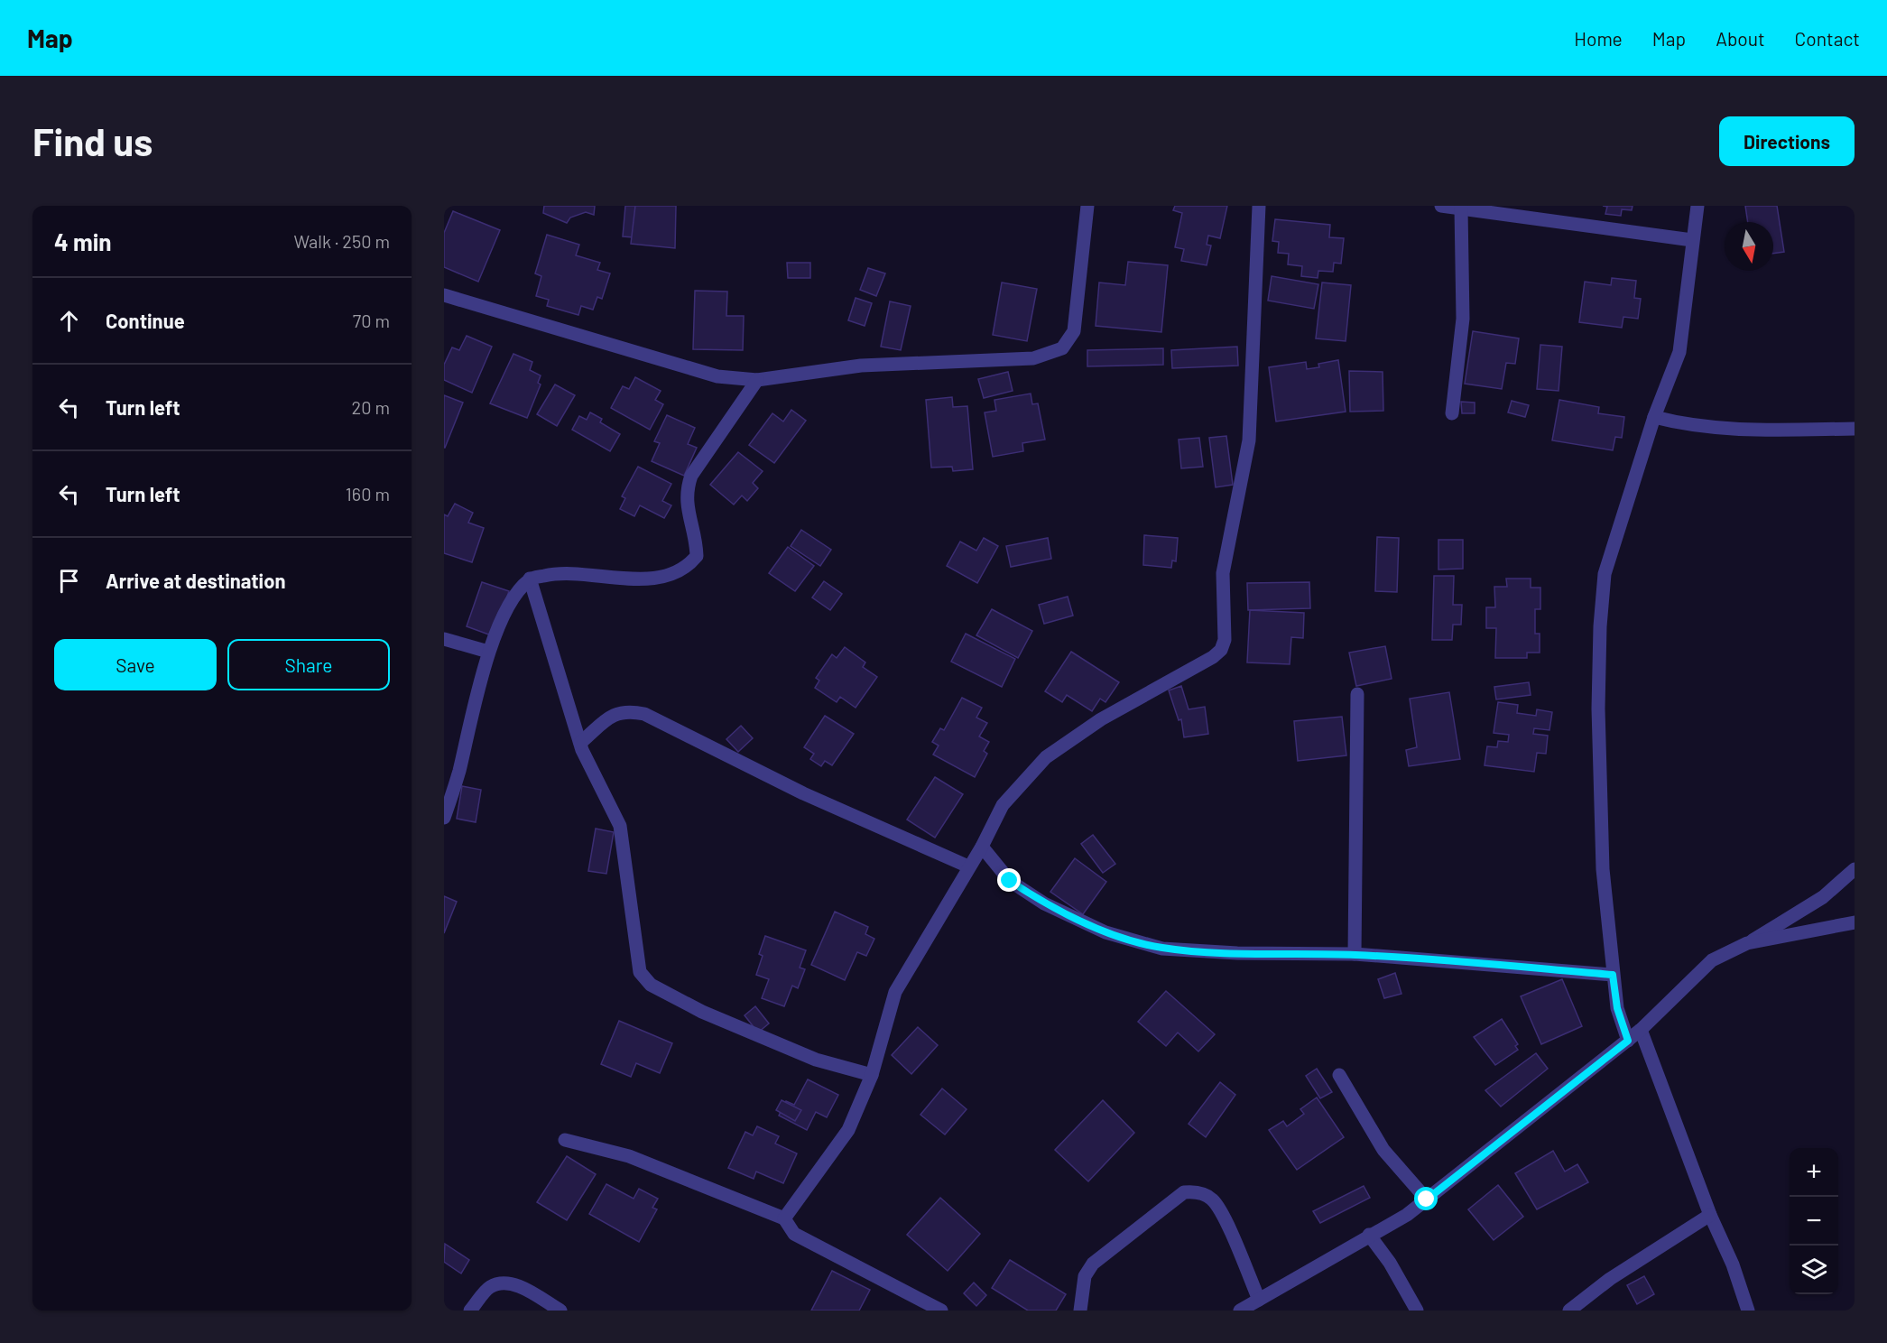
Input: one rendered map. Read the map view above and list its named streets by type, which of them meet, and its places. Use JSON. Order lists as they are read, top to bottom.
{
  "north": "bottom",
  "page": {
    "header": "Map",
    "nav": [
      "Home",
      "Map",
      "About",
      "Contact"
    ],
    "buttons": [
      "Directions",
      ["Save", "Share"]
    ],
    "title": "Find us",
    "heading": ["4 min", "Walk · 250 m"],
    "list": [
      ["Continue", "70 m"],
      ["Turn left", "20 m"],
      ["Turn left", "160 m"],
      "Arrive at destination"
    ],
    "map_buttons": ["+", "−"]
  }
}
